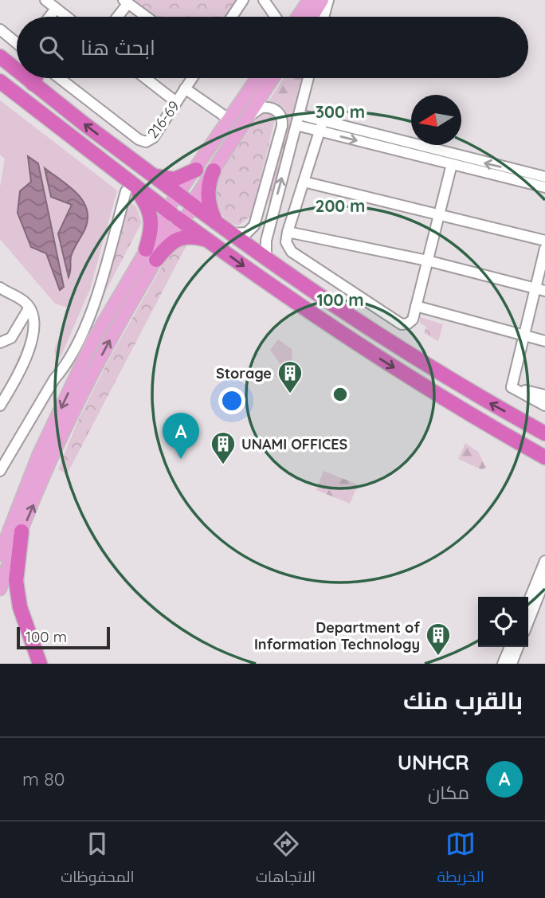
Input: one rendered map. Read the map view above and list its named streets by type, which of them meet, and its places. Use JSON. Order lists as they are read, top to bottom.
{
  "streets": {
    "street": ["216-69"]
  },
  "places": {
    "building": ["Storage", "UNAMI OFFICES", "Department of Information Technology"]
  },
  "scale_bar": "100 m",
  "north": "left",
  "page": {
    "search": "ابحث هنا",
    "pins": "A",
    "scale": "100 m",
    "heading": "بالقرب منك",
    "list": [
      {
        "mark": "A",
        "name": "UNHCR",
        "note": "مكان",
        "value": "80 m"
      }
    ],
    "nav": ["الخريطة", "الاتجاهات", "المحفوظات"]
  },
  "rings": ["300 m", "200 m", "100 m"]
}
